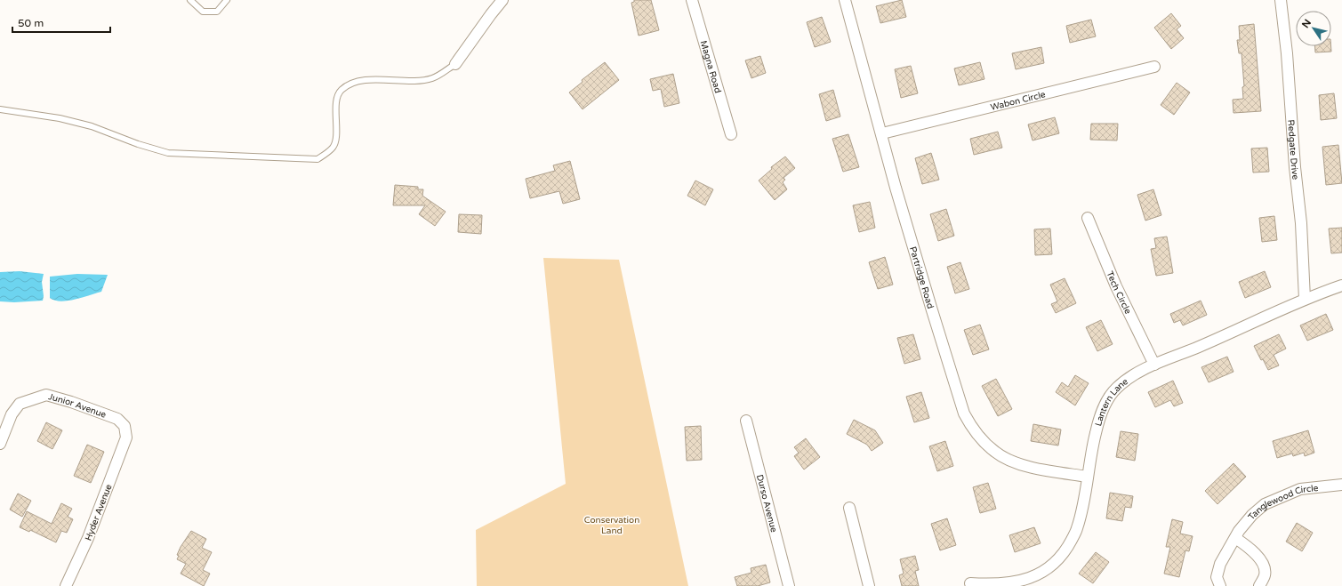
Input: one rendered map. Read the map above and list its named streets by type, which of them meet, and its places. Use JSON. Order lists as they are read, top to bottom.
{
  "streets": {
    "street": [
      "Magna Road",
      "Wabon Circle",
      "Redgate Drive",
      "Partridge Road",
      "Tech Circle",
      "Lantern Lane",
      "Junior Avenue",
      "Durso Avenue",
      "Tanglewood Circle",
      "Hyder Avenue"
    ]
  },
  "crossings": [
    ["Wabon Circle", "Partridge Road"],
    ["Redgate Drive", "Lantern Lane"],
    ["Partridge Road", "Lantern Lane"],
    ["Tech Circle", "Lantern Lane"],
    ["Junior Avenue", "Hyder Avenue"]
  ],
  "parks": ["Conservation Land"],
  "scale_bar": "50 m",
  "north": "top left"
}
